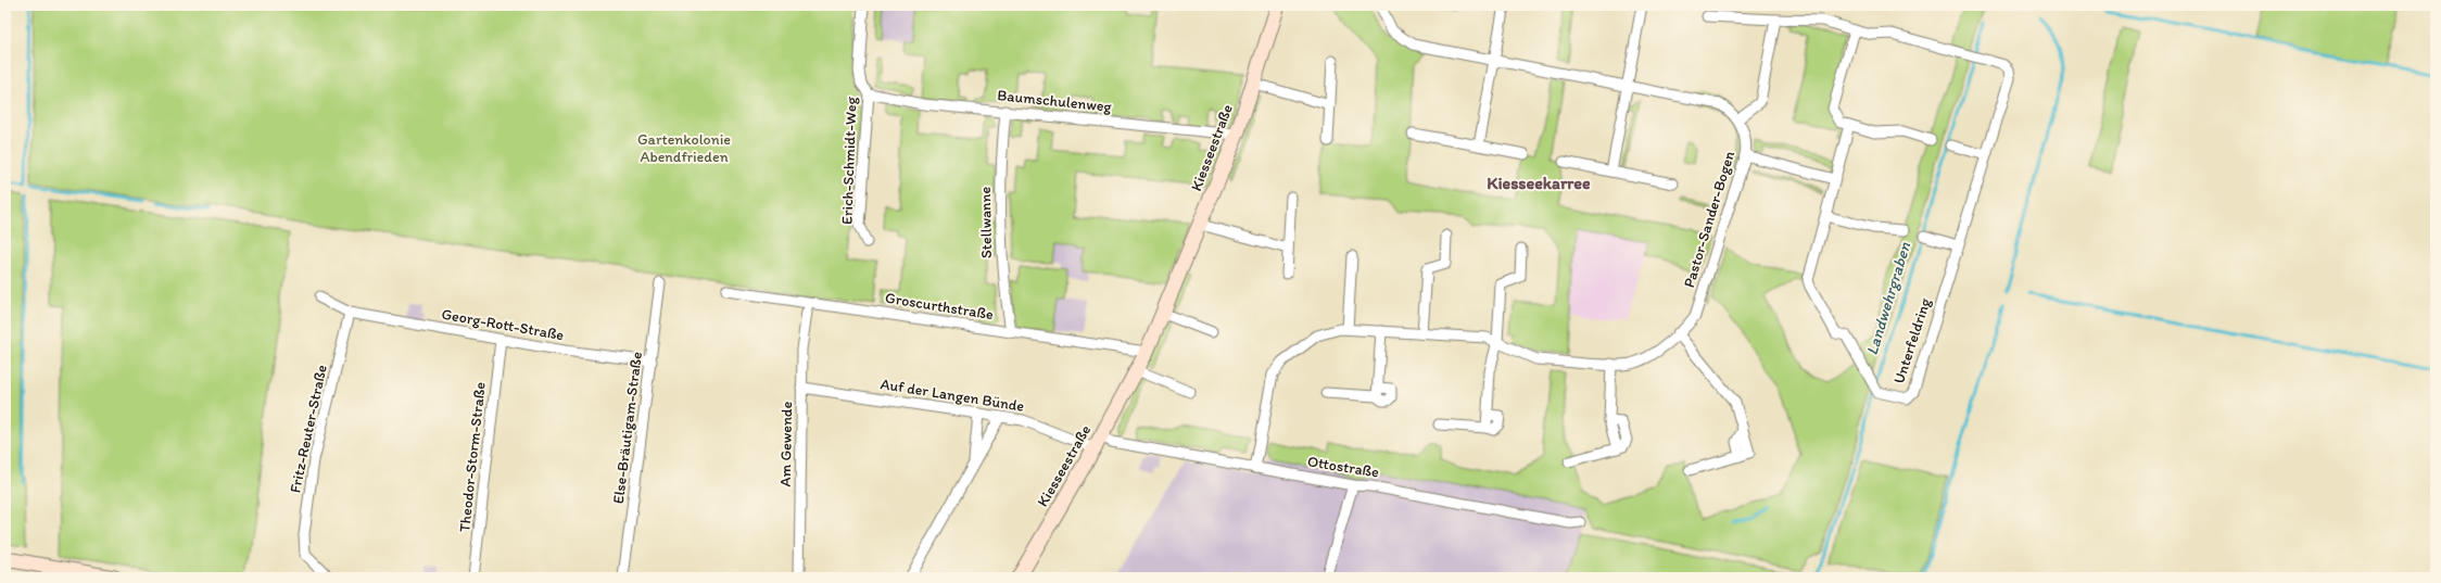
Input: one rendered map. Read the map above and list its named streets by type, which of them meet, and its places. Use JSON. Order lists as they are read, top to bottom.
{
  "streets": {
    "street": [
      "Baumschulenweg",
      "Kiesseestraße",
      "Erich-Schmidt-Weg",
      "Pastor-Sander-Bogen",
      "Stellwanne",
      "Groscurthstraße",
      "Georg-Rott-Straße",
      "Unterfeldring",
      "Auf der Langen Bünde",
      "Else-Bräutigam-Straße",
      "Fritz-Reuter-Straße",
      "Am Gewende",
      "Theodor-Storm-Straße",
      "Ottostraße"
    ]
  },
  "crossings": [
    ["Baumschulenweg", "Kiesseestraße"],
    ["Baumschulenweg", "Erich-Schmidt-Weg"],
    ["Baumschulenweg", "Stellwanne"],
    ["Kiesseestraße", "Groscurthstraße"],
    ["Kiesseestraße", "Auf der Langen Bünde"],
    ["Kiesseestraße", "Ottostraße"],
    ["Pastor-Sander-Bogen", "Ottostraße"],
    ["Stellwanne", "Groscurthstraße"],
    ["Georg-Rott-Straße", "Else-Bräutigam-Straße"],
    ["Georg-Rott-Straße", "Fritz-Reuter-Straße"],
    ["Georg-Rott-Straße", "Theodor-Storm-Straße"],
    ["Auf der Langen Bünde", "Am Gewende"],
    ["Auf der Langen Bünde", "Ottostraße"]
  ],
  "districts": ["Kiesseekarree"],
  "water": ["Landwehrgraben"],
  "parks": ["Gartenkolonie Abendfrieden"]
}
